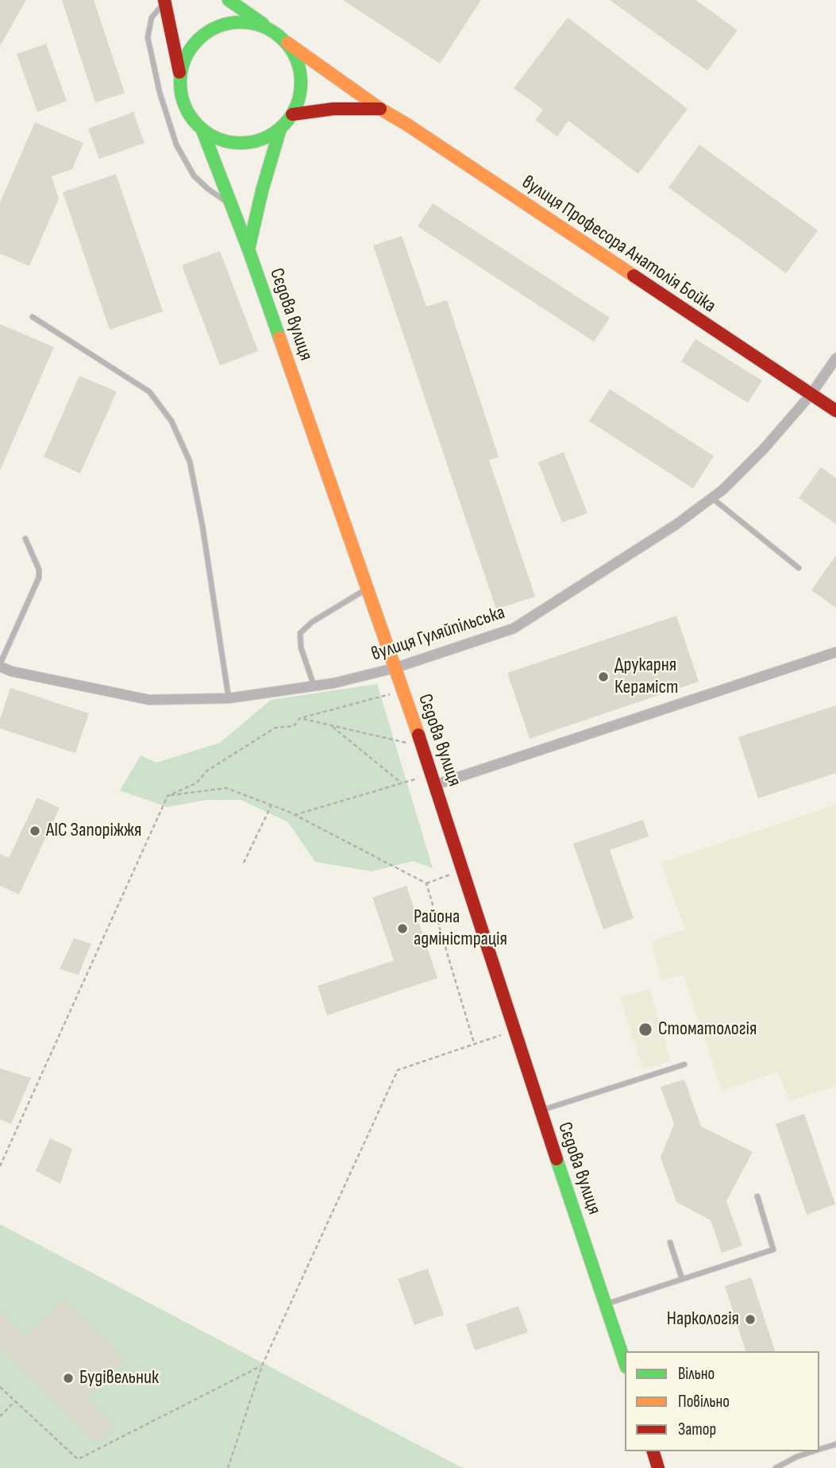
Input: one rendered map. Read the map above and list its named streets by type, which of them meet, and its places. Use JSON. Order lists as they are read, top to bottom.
{
  "streets": {
    "street": ["вулиця Професора Анатолія Бойка", "Сєдова вулиця", "вулиця Гуляйпільська"]
  },
  "crossings": [
    ["вулиця Професора Анатолія Бойка", "Сєдова вулиця"],
    ["вулиця Професора Анатолія Бойка", "вулиця Гуляйпільська"],
    ["Сєдова вулиця", "вулиця Гуляйпільська"]
  ],
  "places": [
    "Друкарня Кераміст",
    "АІС Запоріжжя",
    "Района адміністрація",
    "Стоматологія",
    "Наркологія",
    "Будівельник"
  ],
  "legend": ["Вільно", "Повільно", "Затор"]
}
